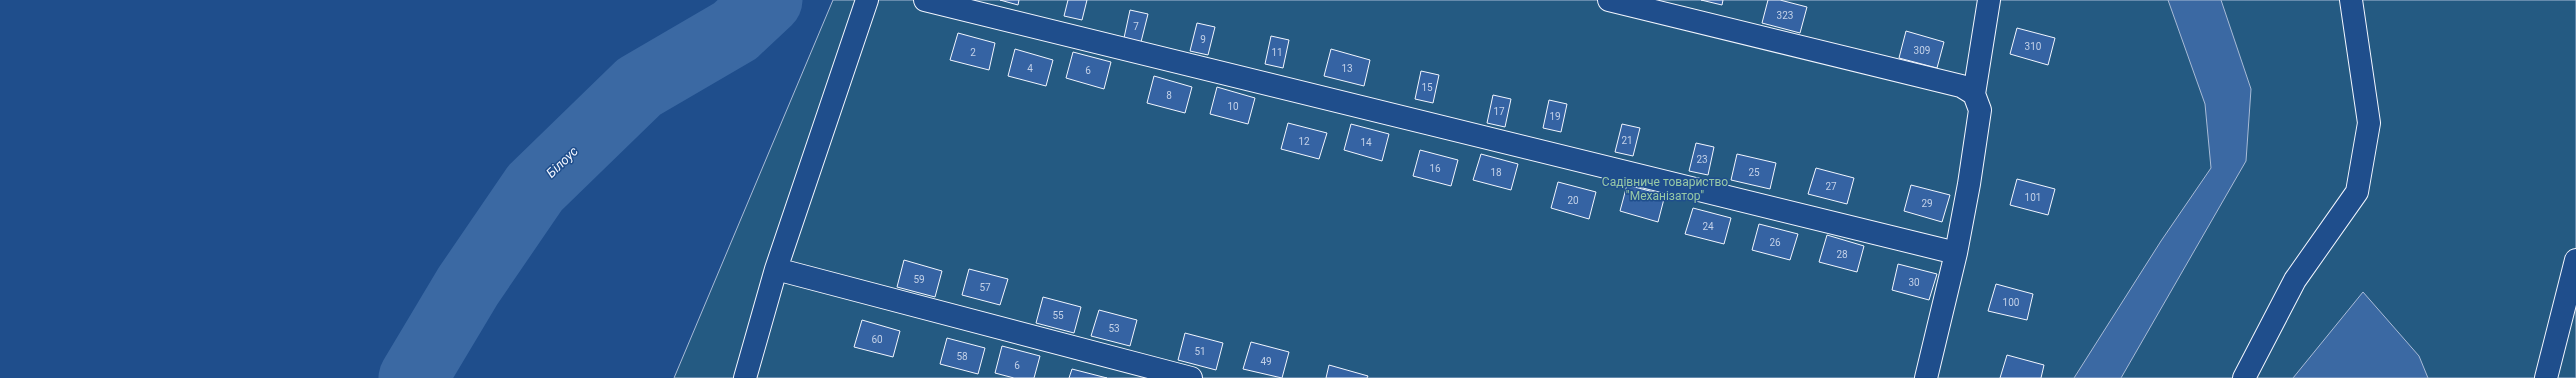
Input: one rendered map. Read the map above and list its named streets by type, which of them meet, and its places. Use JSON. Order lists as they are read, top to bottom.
{
  "water": ["Білоус"],
  "parks": ["Садівниче товариство \"Механізатор\""],
  "house_numbers": [
    "323",
    "7",
    "9",
    "310",
    "309",
    "2",
    "11",
    "4",
    "13",
    "6",
    "15",
    "8",
    "10",
    "17",
    "19",
    "21",
    "12",
    "14",
    "23",
    "16",
    "18",
    "25",
    "27",
    "101",
    "20",
    "29",
    "24",
    "26",
    "28",
    "59",
    "30",
    "57",
    "100",
    "55",
    "53",
    "60",
    "51",
    "58",
    "49",
    "6"
  ]
}
